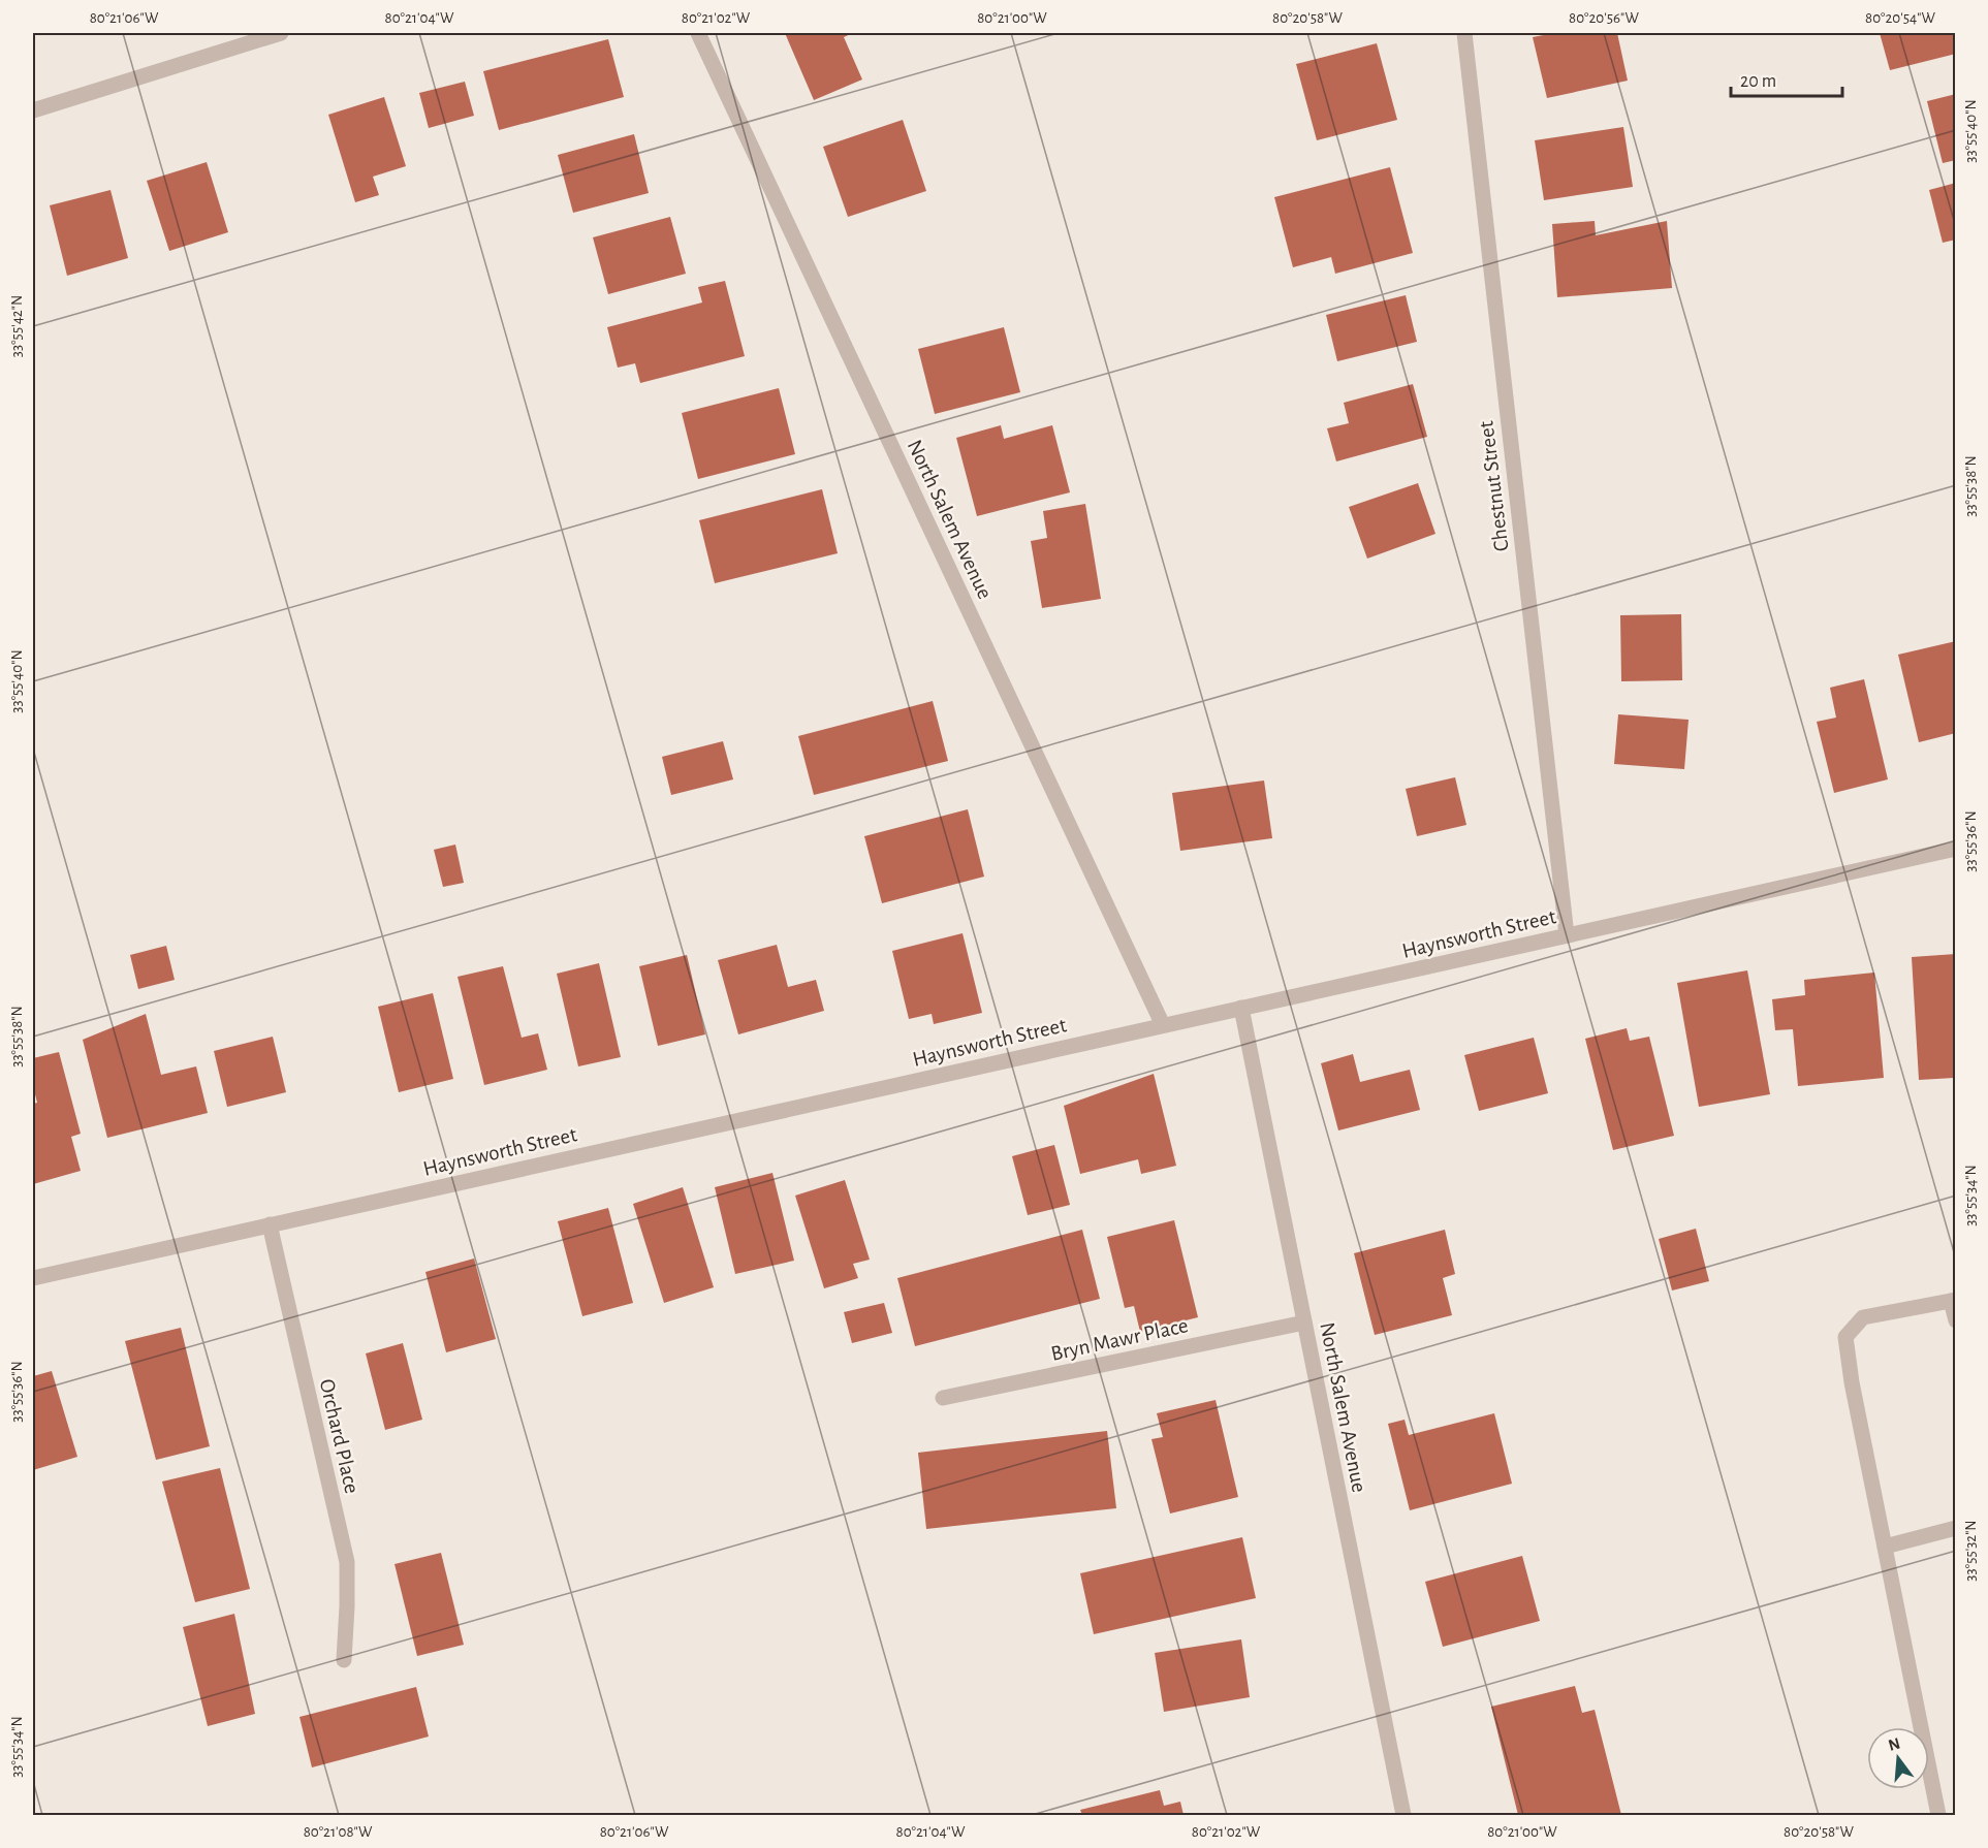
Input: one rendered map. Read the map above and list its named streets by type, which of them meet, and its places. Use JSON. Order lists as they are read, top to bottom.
{
  "streets": {
    "street": [
      "Chestnut Street",
      "North Salem Avenue",
      "Haynsworth Street",
      "Bryn Mawr Place",
      "Orchard Place"
    ]
  },
  "crossings": [
    ["Chestnut Street", "Haynsworth Street"],
    ["North Salem Avenue", "Haynsworth Street"],
    ["North Salem Avenue", "Bryn Mawr Place"],
    ["Haynsworth Street", "Orchard Place"]
  ],
  "scale_bar": "20 m",
  "north": "top",
  "coordinates": [
    "80°21'06\"W",
    "80°21'04\"W",
    "80°21'02\"W",
    "80°21'00\"W",
    "80°20'58\"W",
    "80°20'56\"W",
    "80°20'54\"W",
    "33°55'40\"N",
    "33°55'42\"N",
    "33°55'38\"N",
    "33°55'36\"N",
    "33°55'34\"N",
    "33°55'32\"N",
    "80°21'08\"W"
  ]
}
